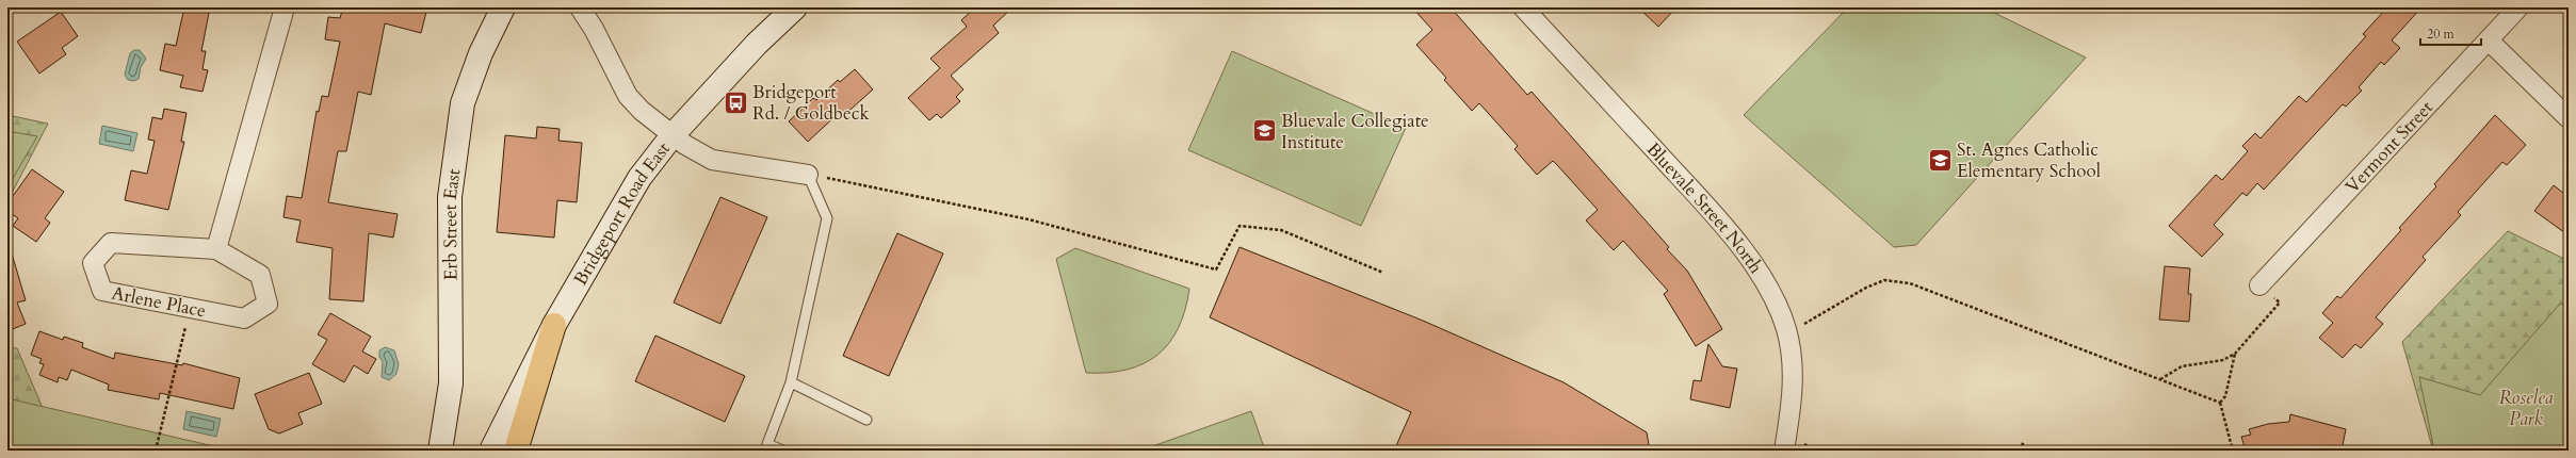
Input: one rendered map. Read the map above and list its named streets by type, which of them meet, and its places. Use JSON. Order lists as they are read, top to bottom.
{
  "streets": {
    "main road": ["Bridgeport Road East", "Erb Street East"],
    "street": ["Vermont Street", "Bluevale Street North", "Arlene Place"]
  },
  "parks": ["Roselea Park"],
  "places": {
    "bus stop": ["Bridgeport Rd. / Goldbeck"],
    "school or university": ["Bluevale Collegiate Institute", "St. Agnes Catholic Elementary School"]
  },
  "scale_bar": "20 m"
}
